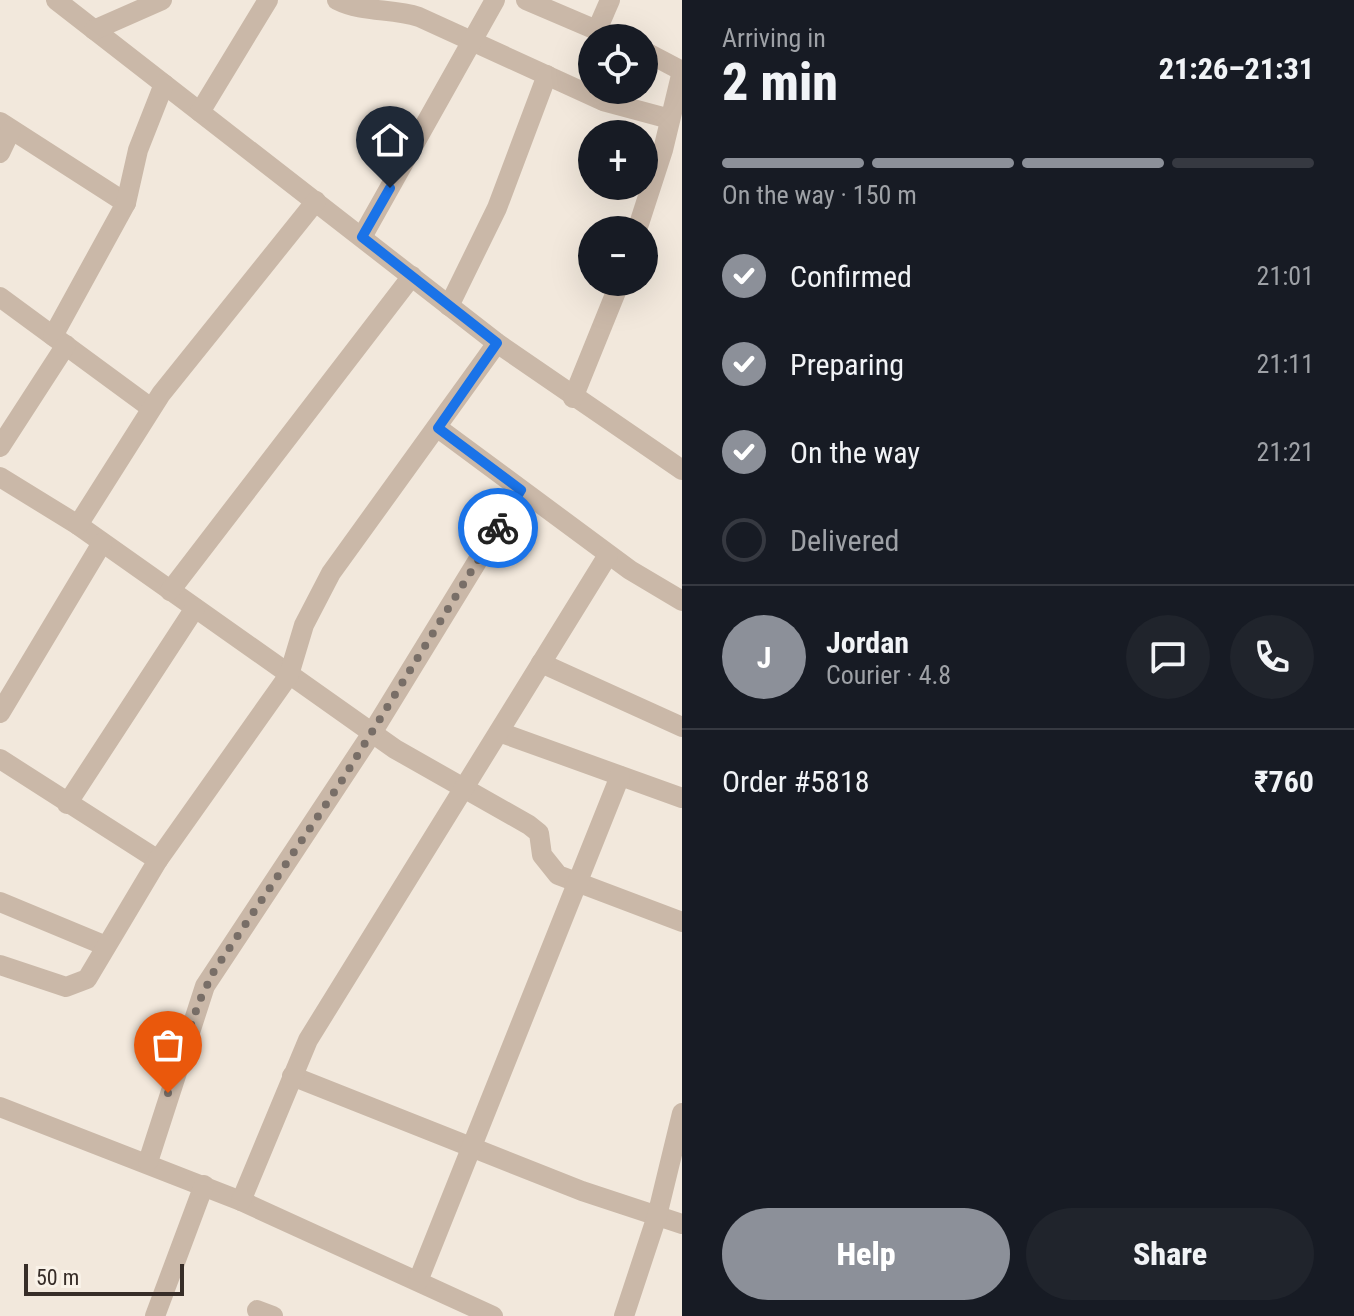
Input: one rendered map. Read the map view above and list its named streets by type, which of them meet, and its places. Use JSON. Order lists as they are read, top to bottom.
{
  "scale_bar": "50 m",
  "page": {
    "heading": ["2 min", "Arriving in", "21:26–21:31"],
    "panel": [
      "Jordan",
      "Courier · 4.8",
      "Order #5818",
      "₹760"
    ],
    "map_buttons": ["+", "−"],
    "bar": "On the way · 150 m",
    "list": [
      ["Confirmed", "21:01"],
      ["Preparing", "21:11"],
      ["On the way", "21:21"],
      "Delivered"
    ],
    "round": "J",
    "buttons": ["Help", "Share"],
    "scale": "50 m"
  }
}
